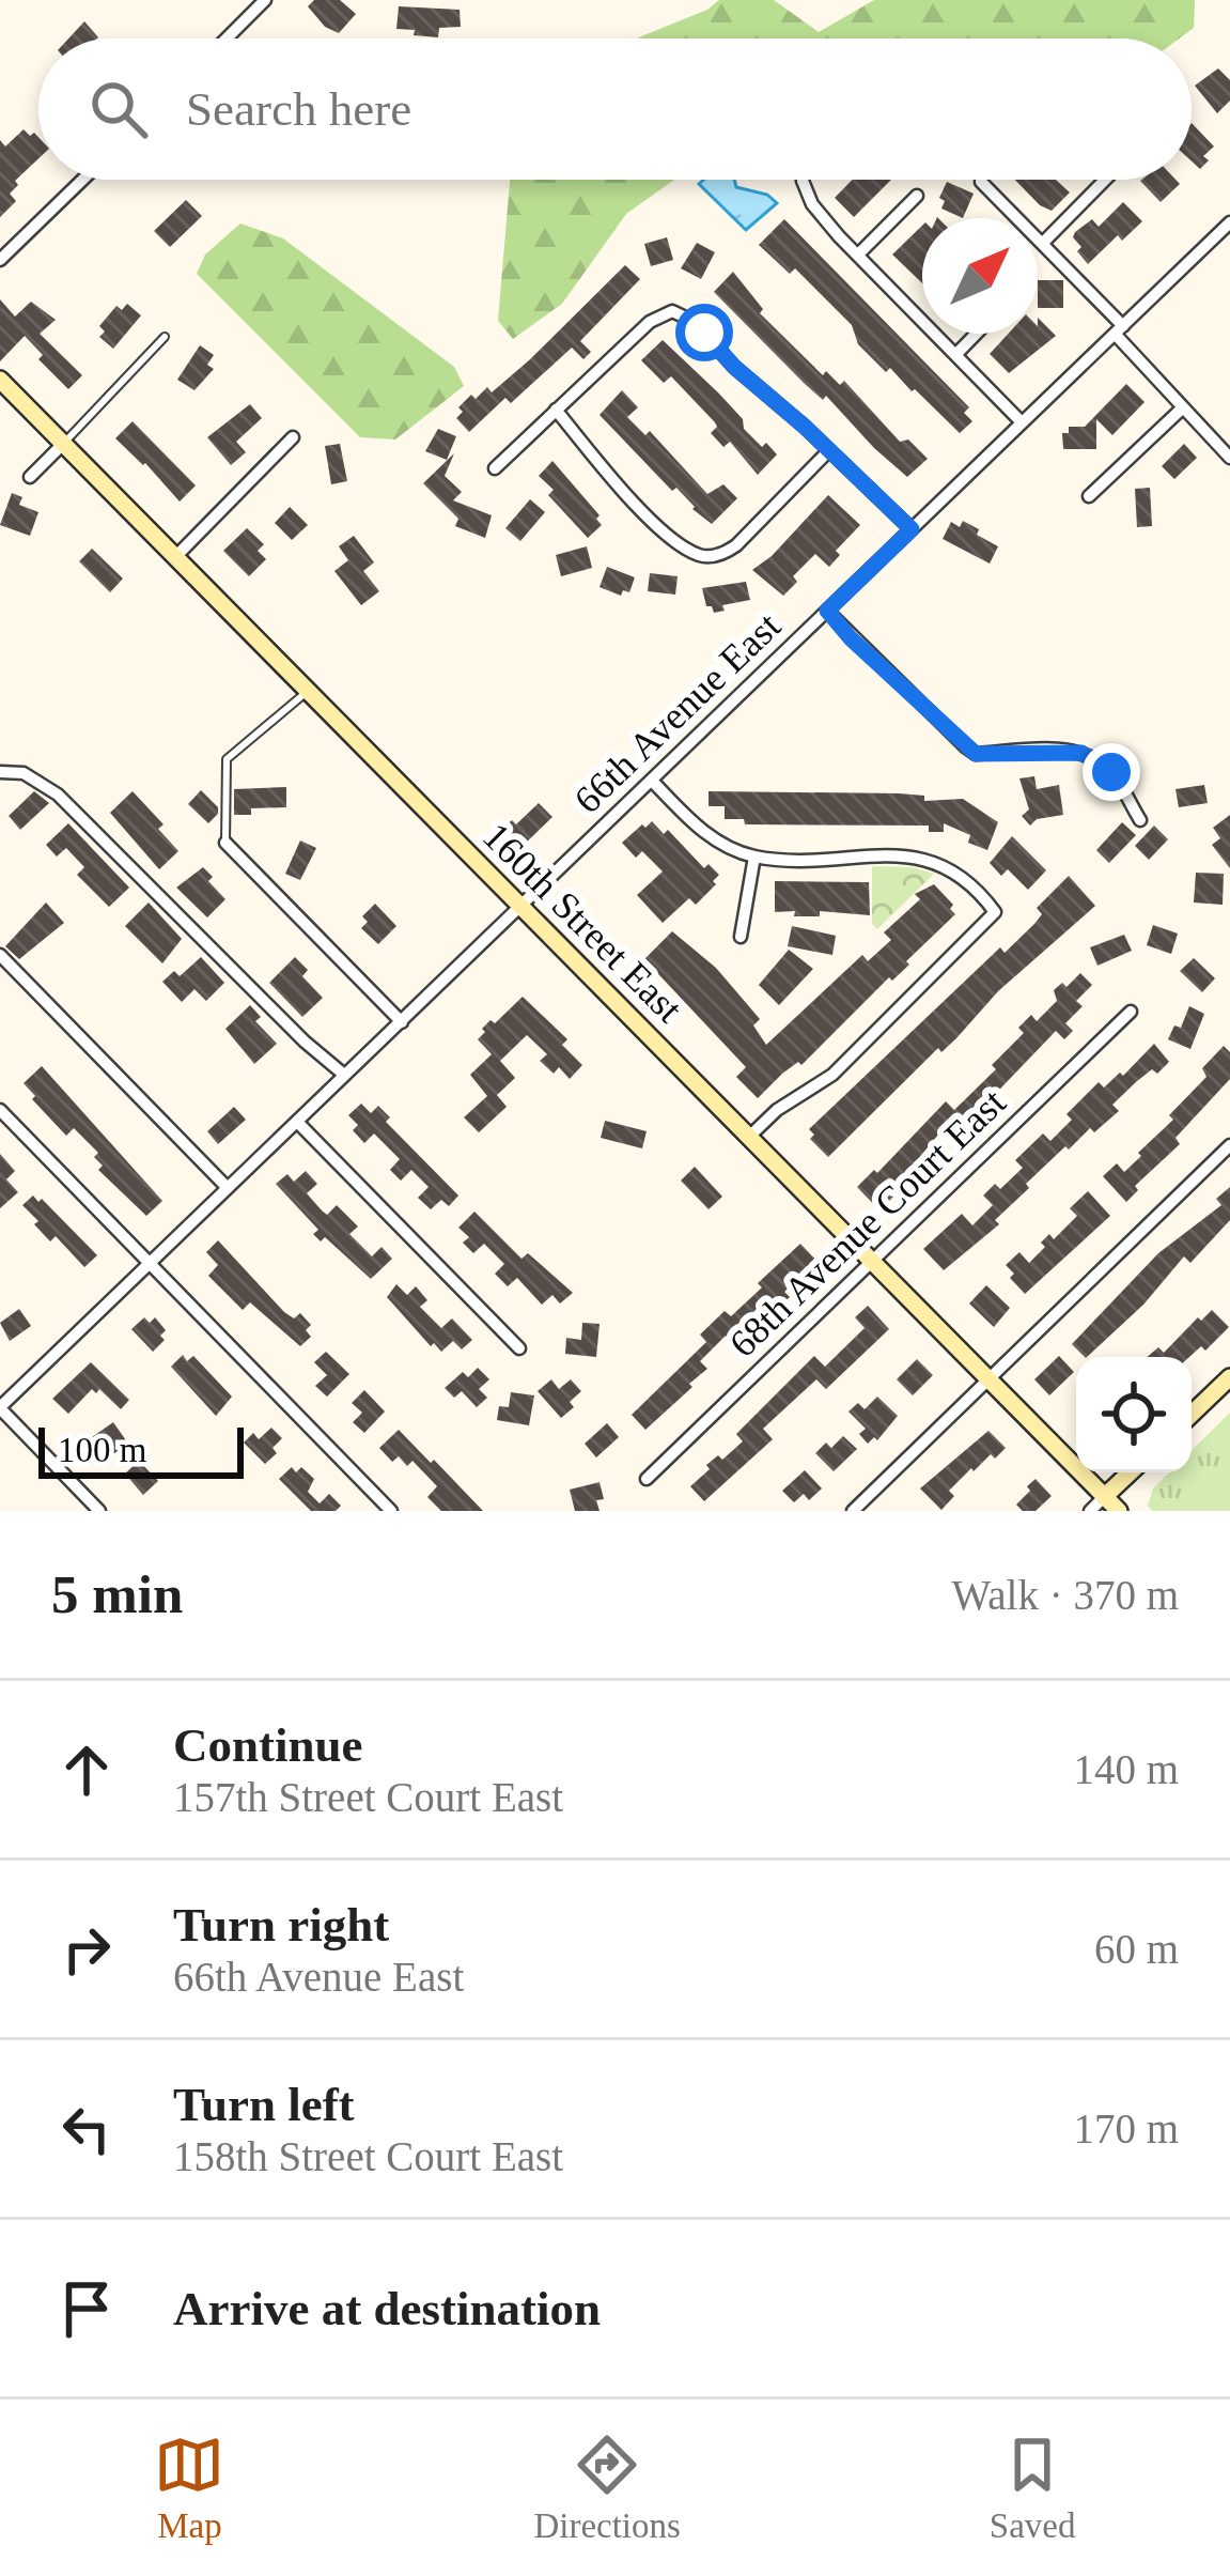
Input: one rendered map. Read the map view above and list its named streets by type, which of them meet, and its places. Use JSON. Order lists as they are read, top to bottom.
{
  "streets": {
    "main road": ["160th Street East"],
    "street": ["66th Avenue East", "68th Avenue Court East"]
  },
  "crossings": [
    ["66th Avenue East", "160th Street East"],
    ["160th Street East", "68th Avenue Court East"]
  ],
  "scale_bar": "100 m",
  "north": "top right",
  "page": {
    "search": "Search here",
    "scale": "100 m",
    "heading": ["5 min", "Walk · 370 m"],
    "list": [
      ["Continue", "157th Street Court East", "140 m"],
      ["Turn right", "66th Avenue East", "60 m"],
      ["Turn left", "158th Street Court East", "170 m"],
      "Arrive at destination"
    ],
    "nav": ["Map", "Directions", "Saved"]
  }
}
